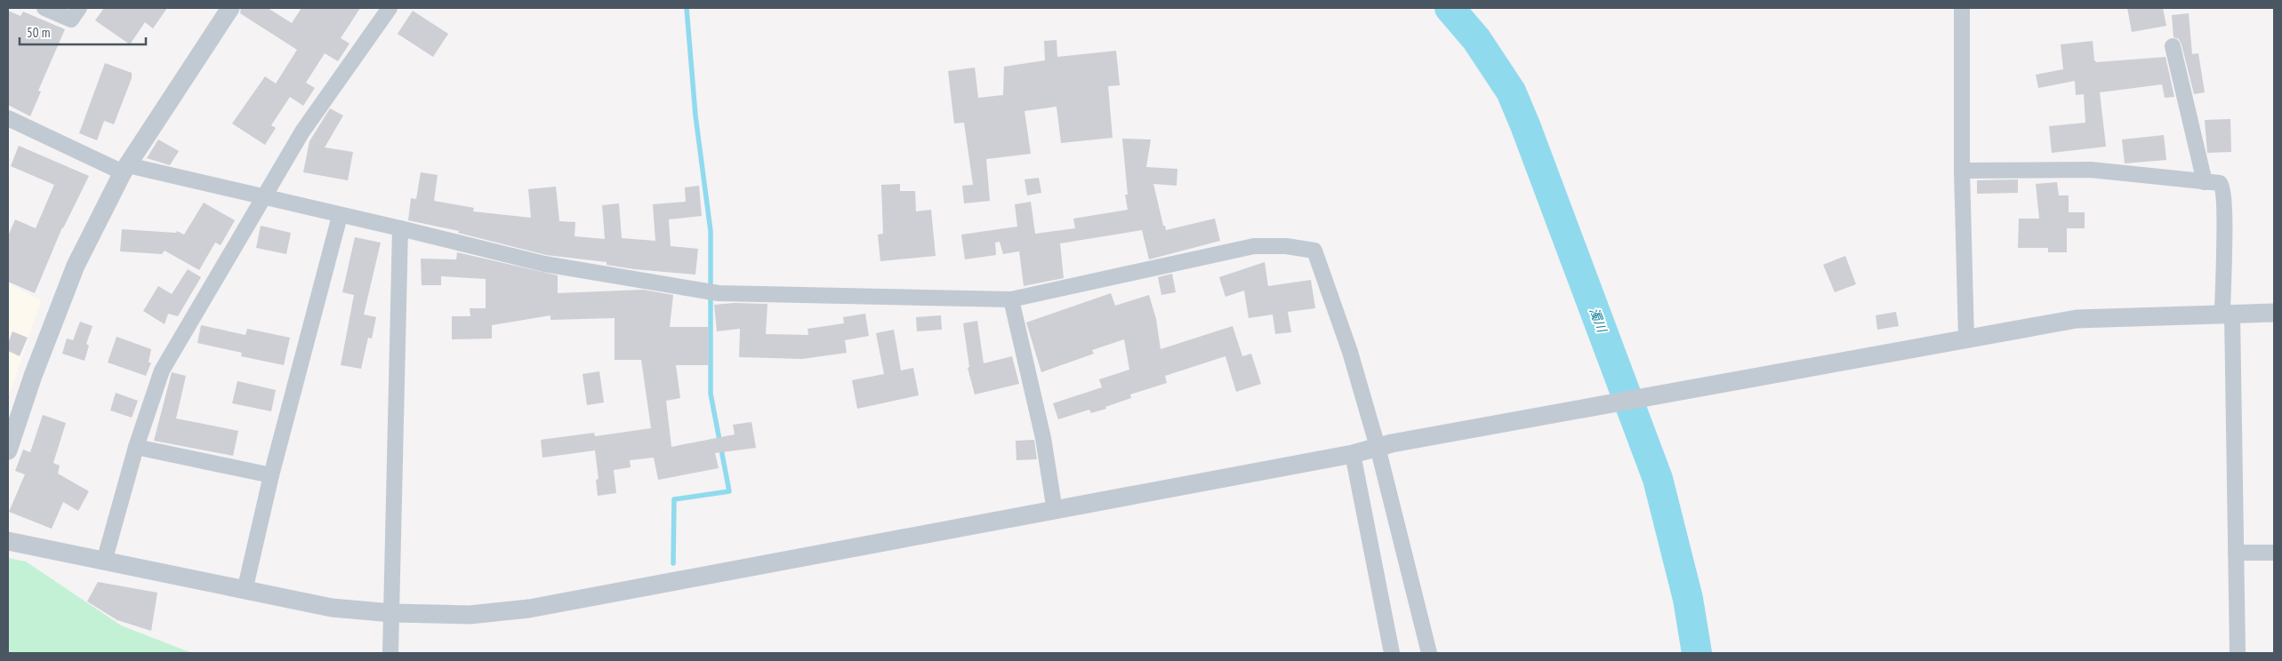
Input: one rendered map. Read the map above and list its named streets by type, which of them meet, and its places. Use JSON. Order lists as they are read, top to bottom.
{
  "water": ["濁川"],
  "scale_bar": "50 m"
}
